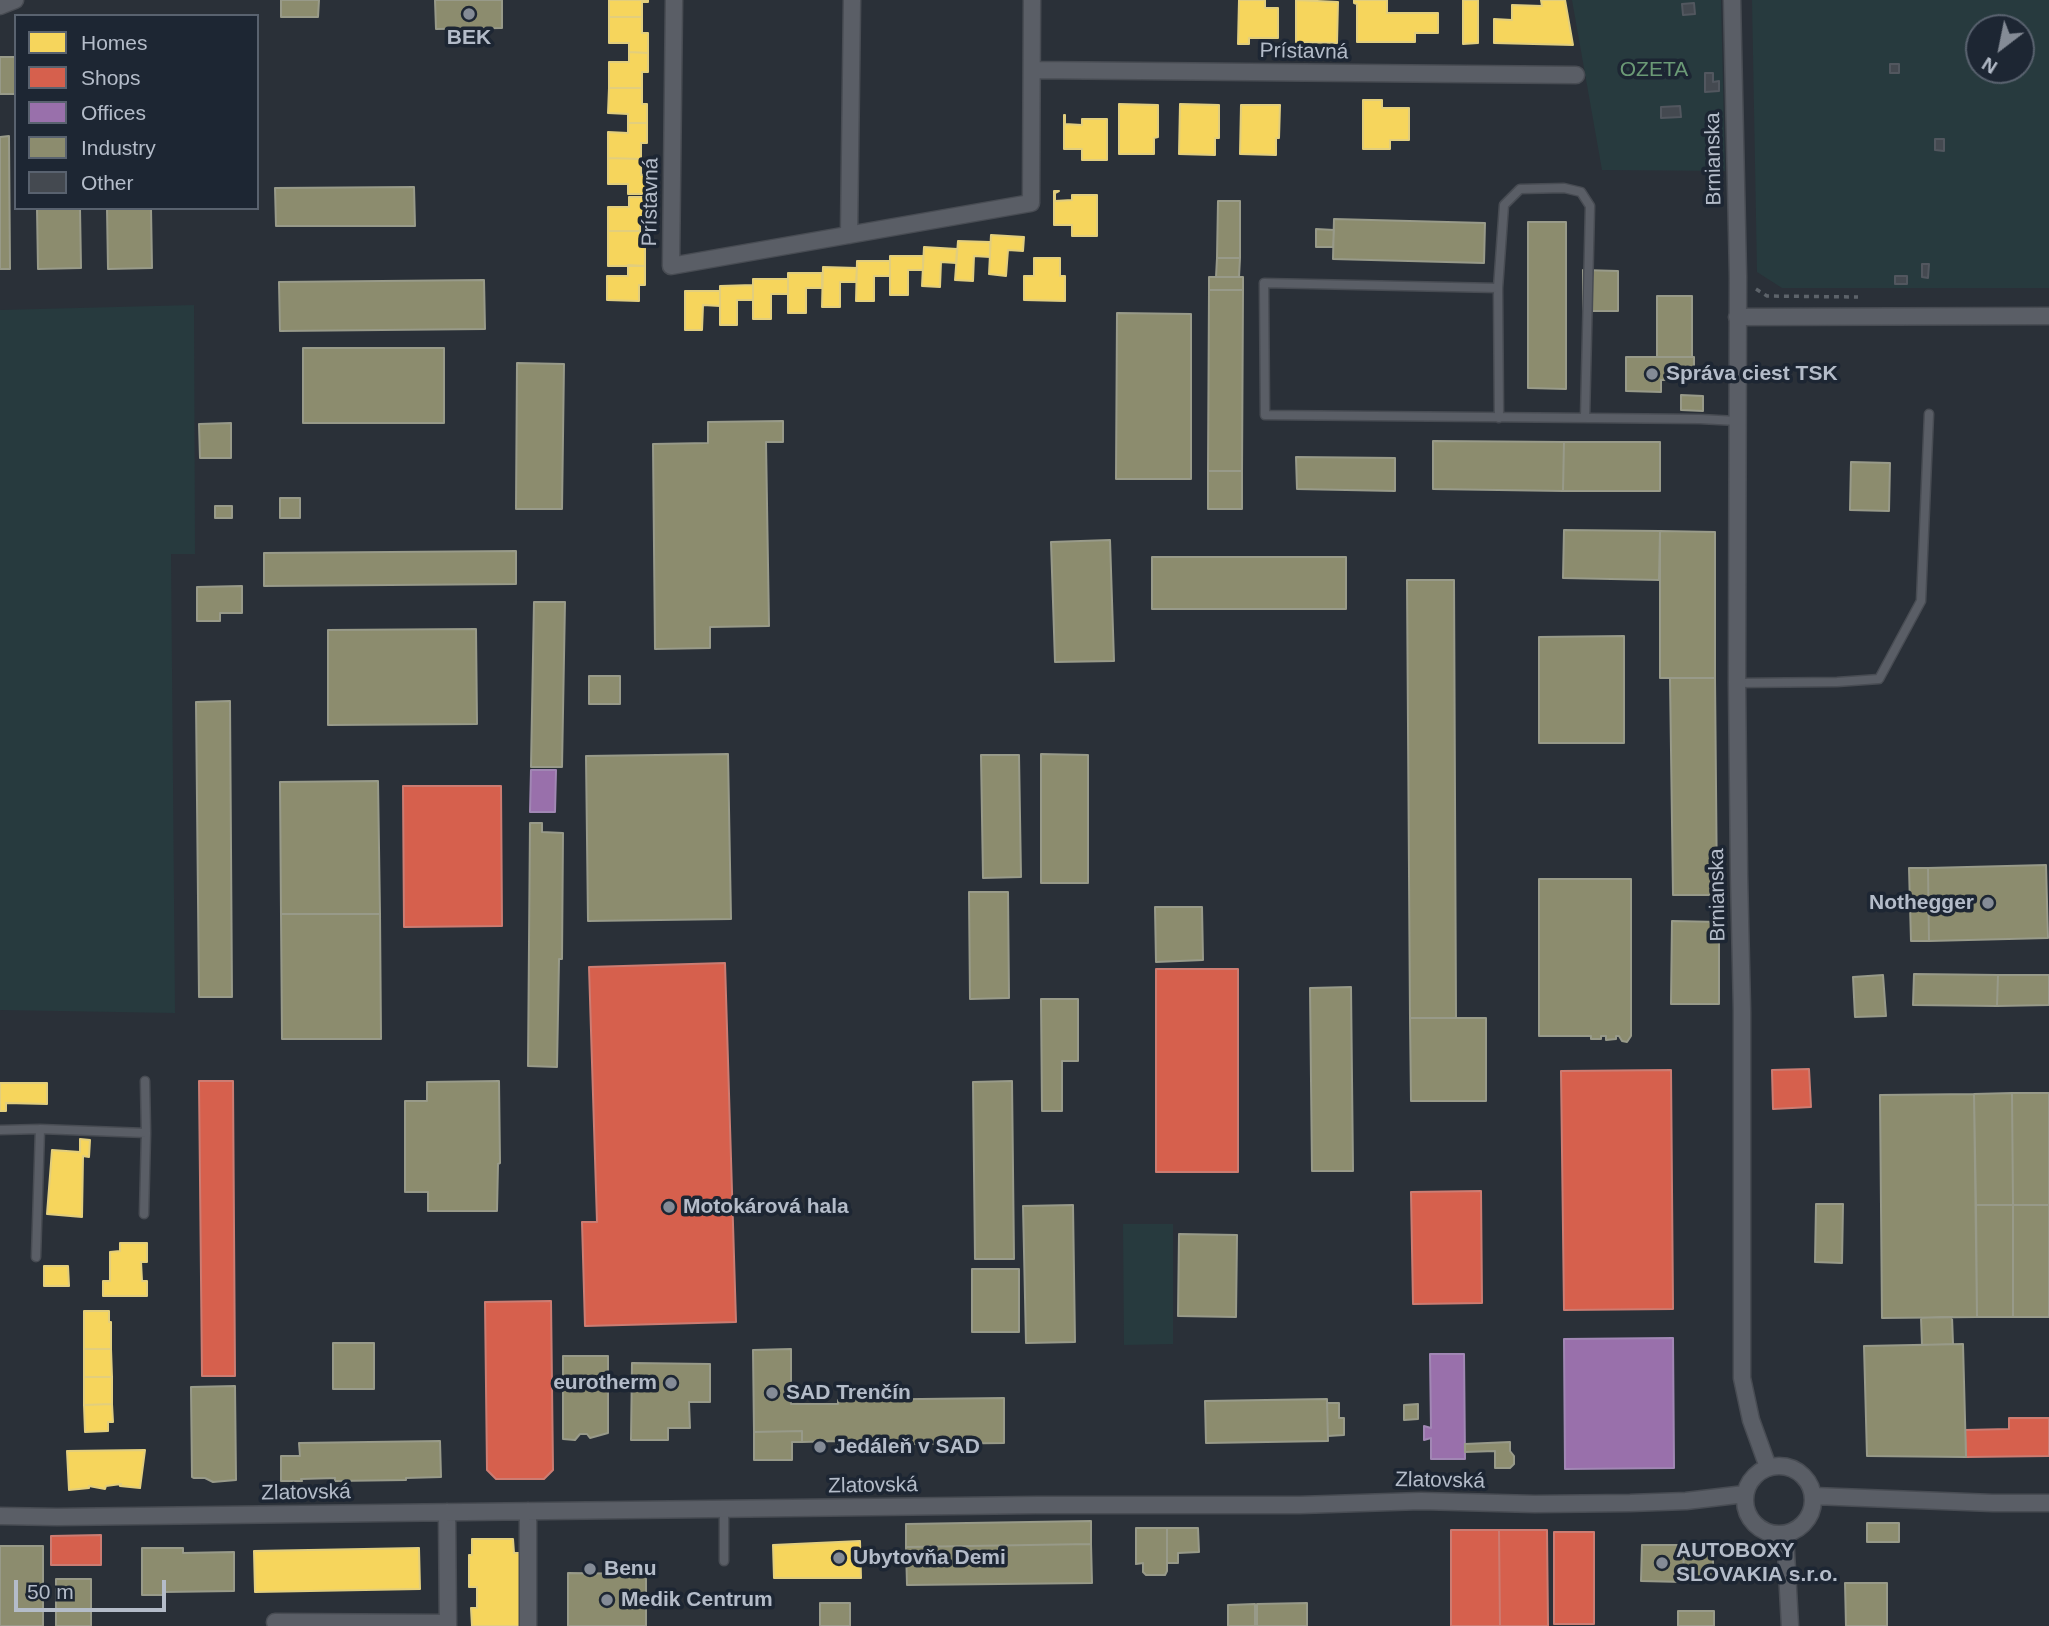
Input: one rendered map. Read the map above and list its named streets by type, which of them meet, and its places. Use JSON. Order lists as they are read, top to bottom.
{
  "streets": {
    "street": ["Prístavná", "Brnianska", "Zlatovská"]
  },
  "crossings": [
    ["Brnianska", "Zlatovská"]
  ],
  "parks": ["OZETA"],
  "places": [
    "BEK",
    "Správa ciest TSK",
    "Nothegger",
    "Motokárová hala",
    "eurotherm",
    "SAD Trenčín",
    "Jedáleň v SAD",
    "Ubytovňa Demi",
    "AUTOBOXY SLOVAKIA s.r.o.",
    "Benu",
    "Medik Centrum"
  ],
  "legend": [
    "Homes",
    "Shops",
    "Offices",
    "Industry",
    "Other"
  ],
  "scale_bar": "50 m",
  "north": "bottom left"
}
